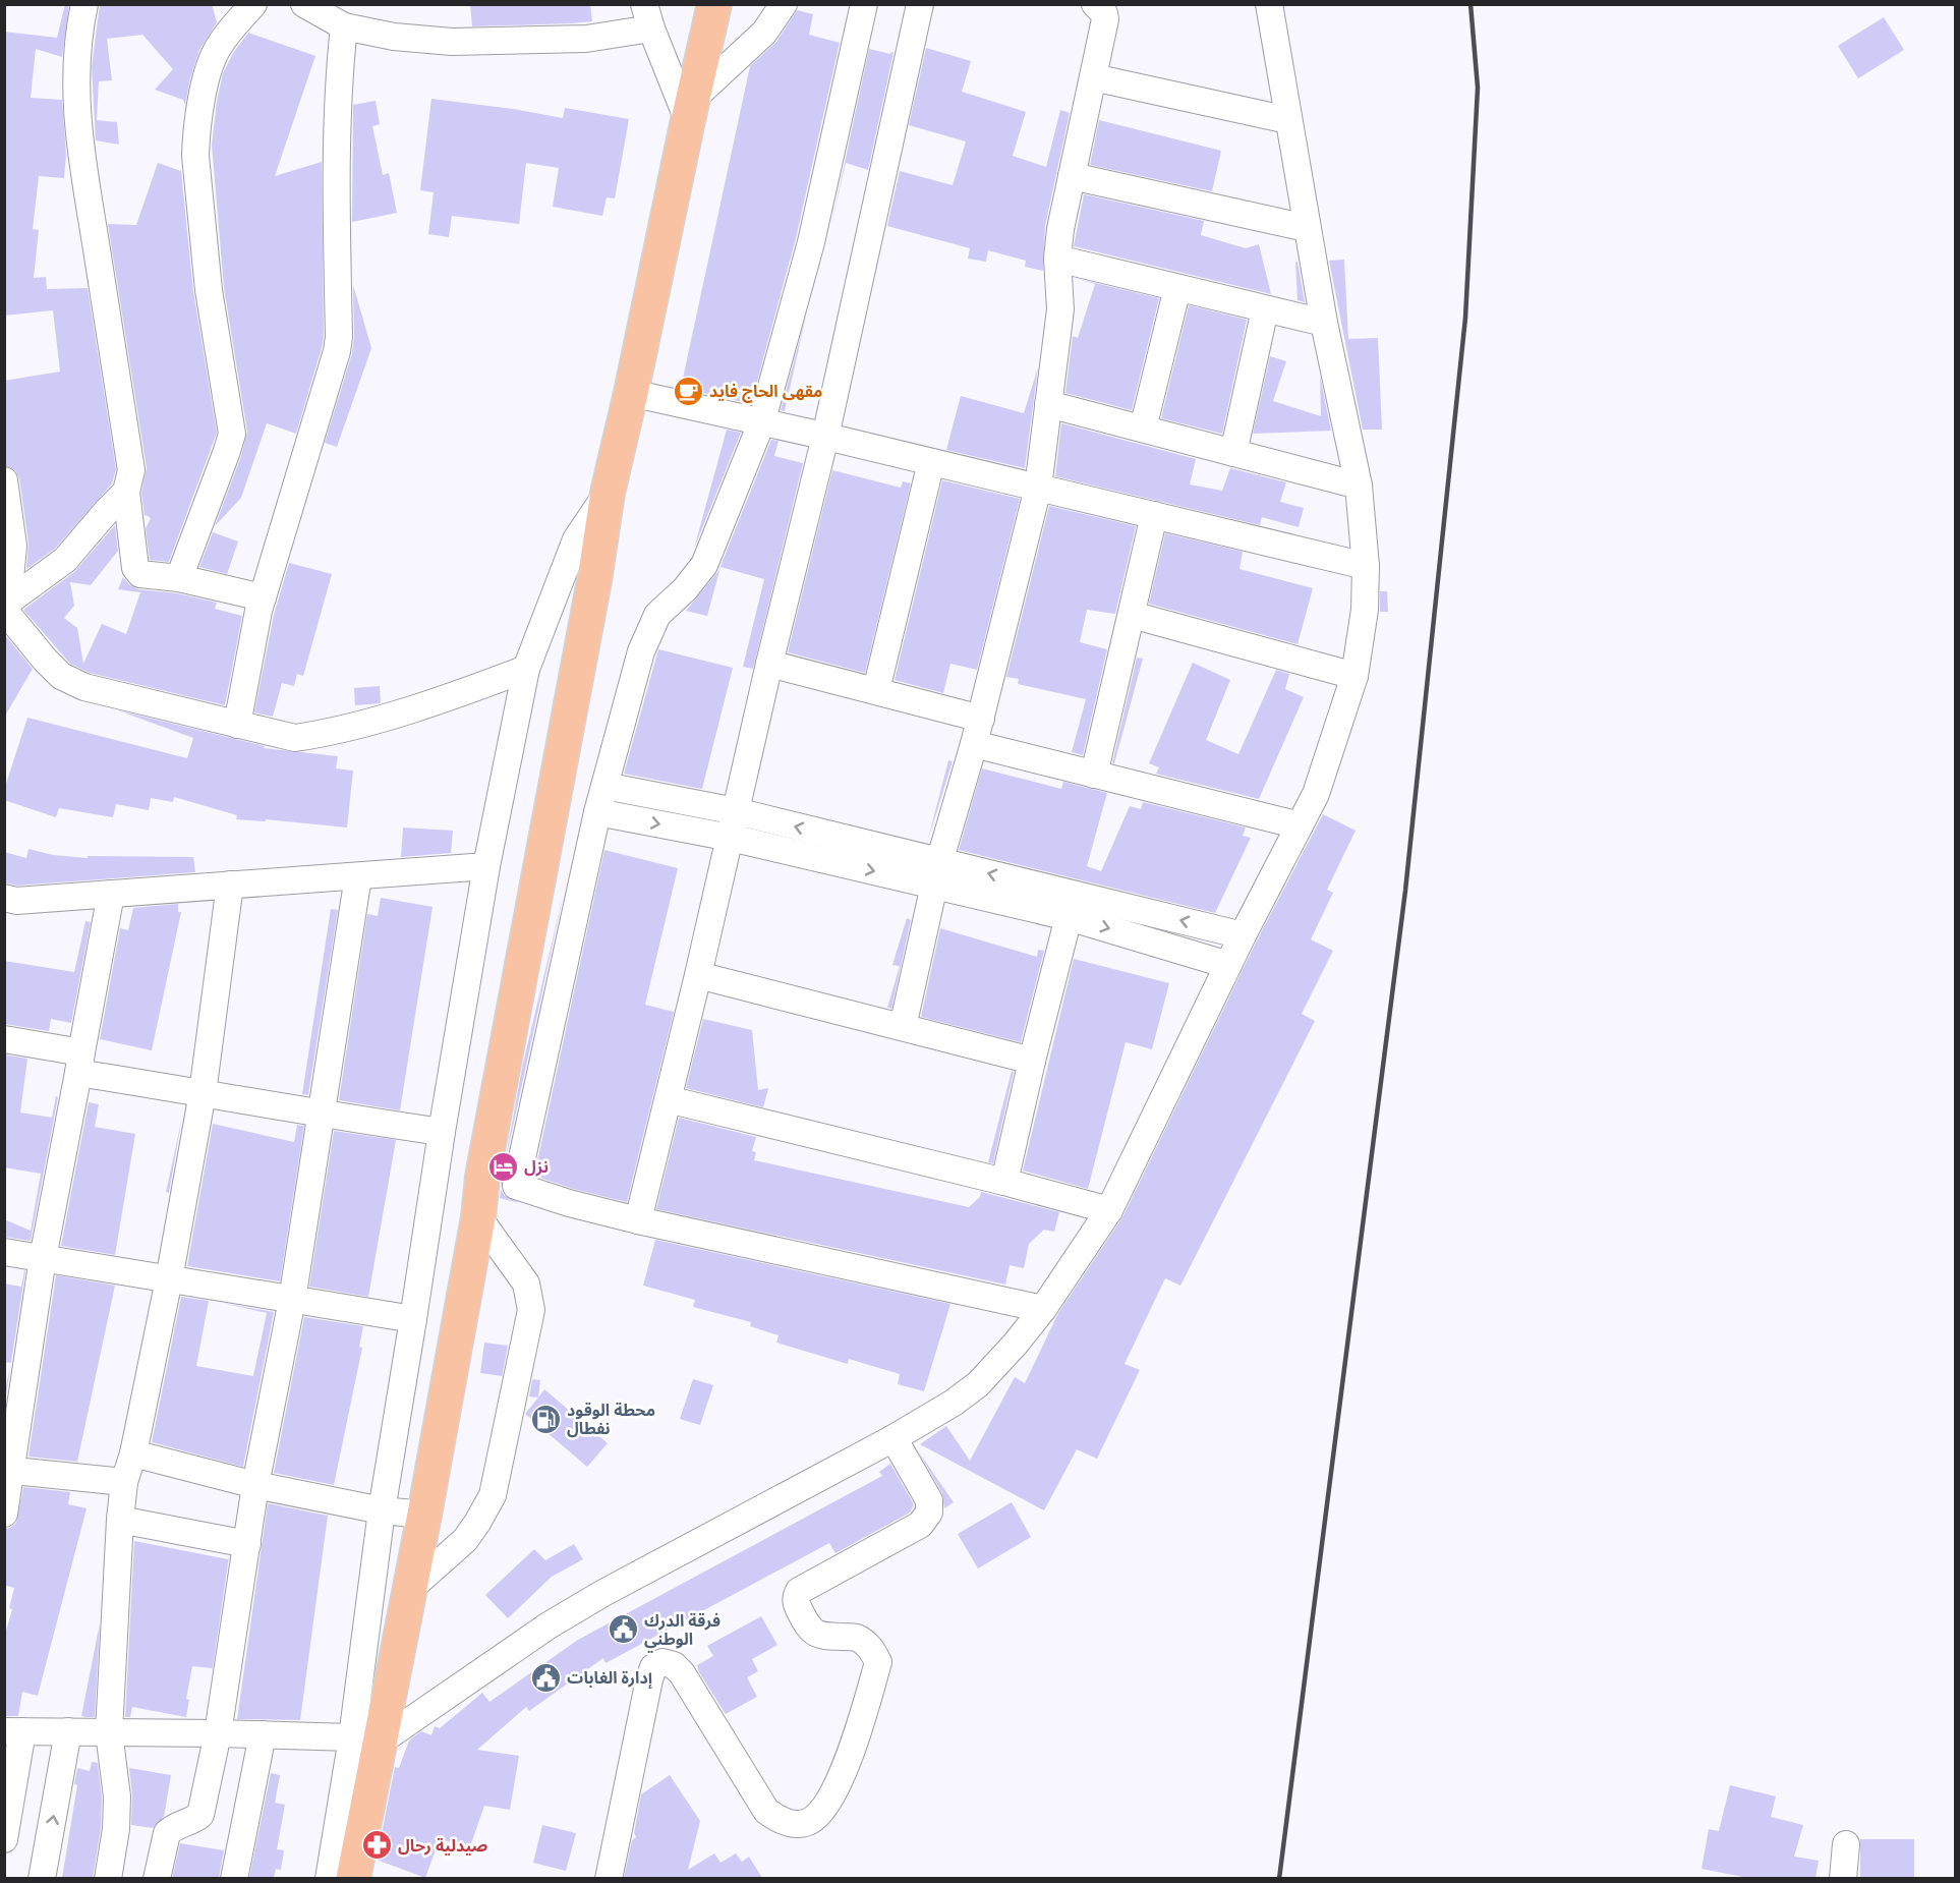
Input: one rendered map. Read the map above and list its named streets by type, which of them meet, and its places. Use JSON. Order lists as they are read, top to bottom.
{
  "places": {
    "cafe": ["مقهى الحاج فايد"],
    "hotel": ["نزل"],
    "fuel station": ["محطة الوقود نفطال"],
    "public building": ["فرقة الدرك الوطني", "إدارة الغابات"],
    "pharmacy": ["صيدلية رحال"]
  }
}
